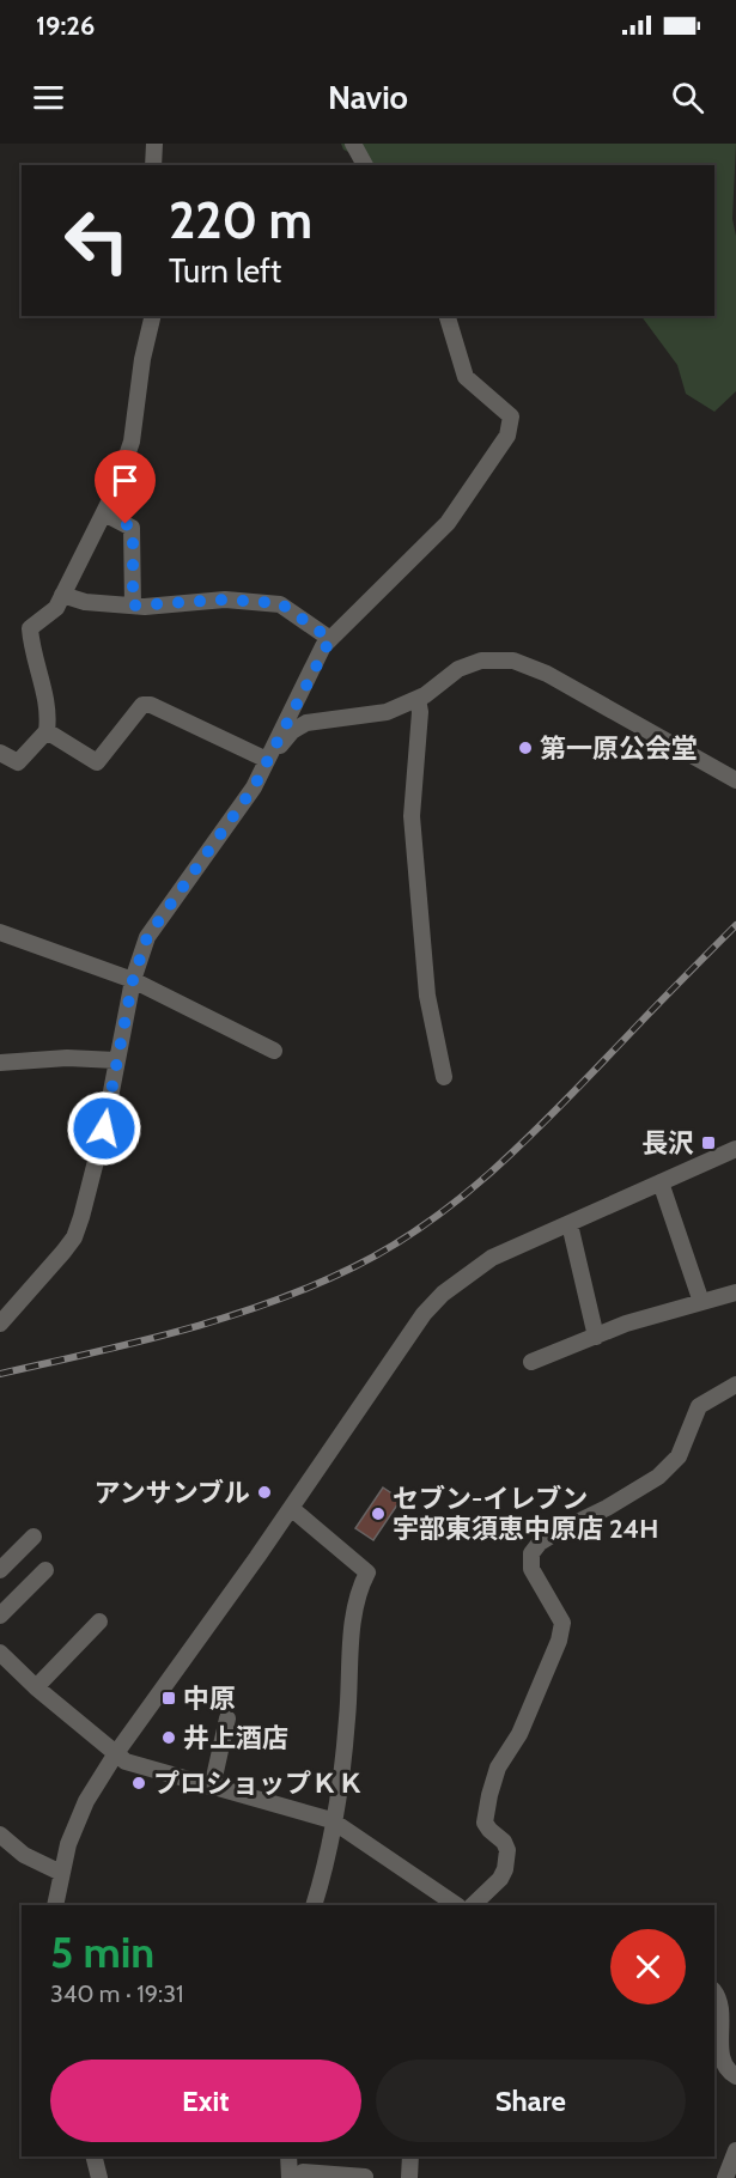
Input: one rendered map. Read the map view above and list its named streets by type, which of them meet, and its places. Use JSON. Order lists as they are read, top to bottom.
{
  "places": {
    "other": [
      "第一原公会堂",
      "アンサンブル",
      "セブン-イレブン 宇部東須恵中原店 24H",
      "井上酒店",
      "プロショップＫＫ"
    ],
    "transit": ["長沢", "中原"]
  },
  "page": {
    "status": "19:26",
    "header": "Navio",
    "turn": ["220 m", "Turn left"],
    "heading": ["5 min", "340 m · 19:31"],
    "buttons": ["Exit", "Share"]
  }
}
